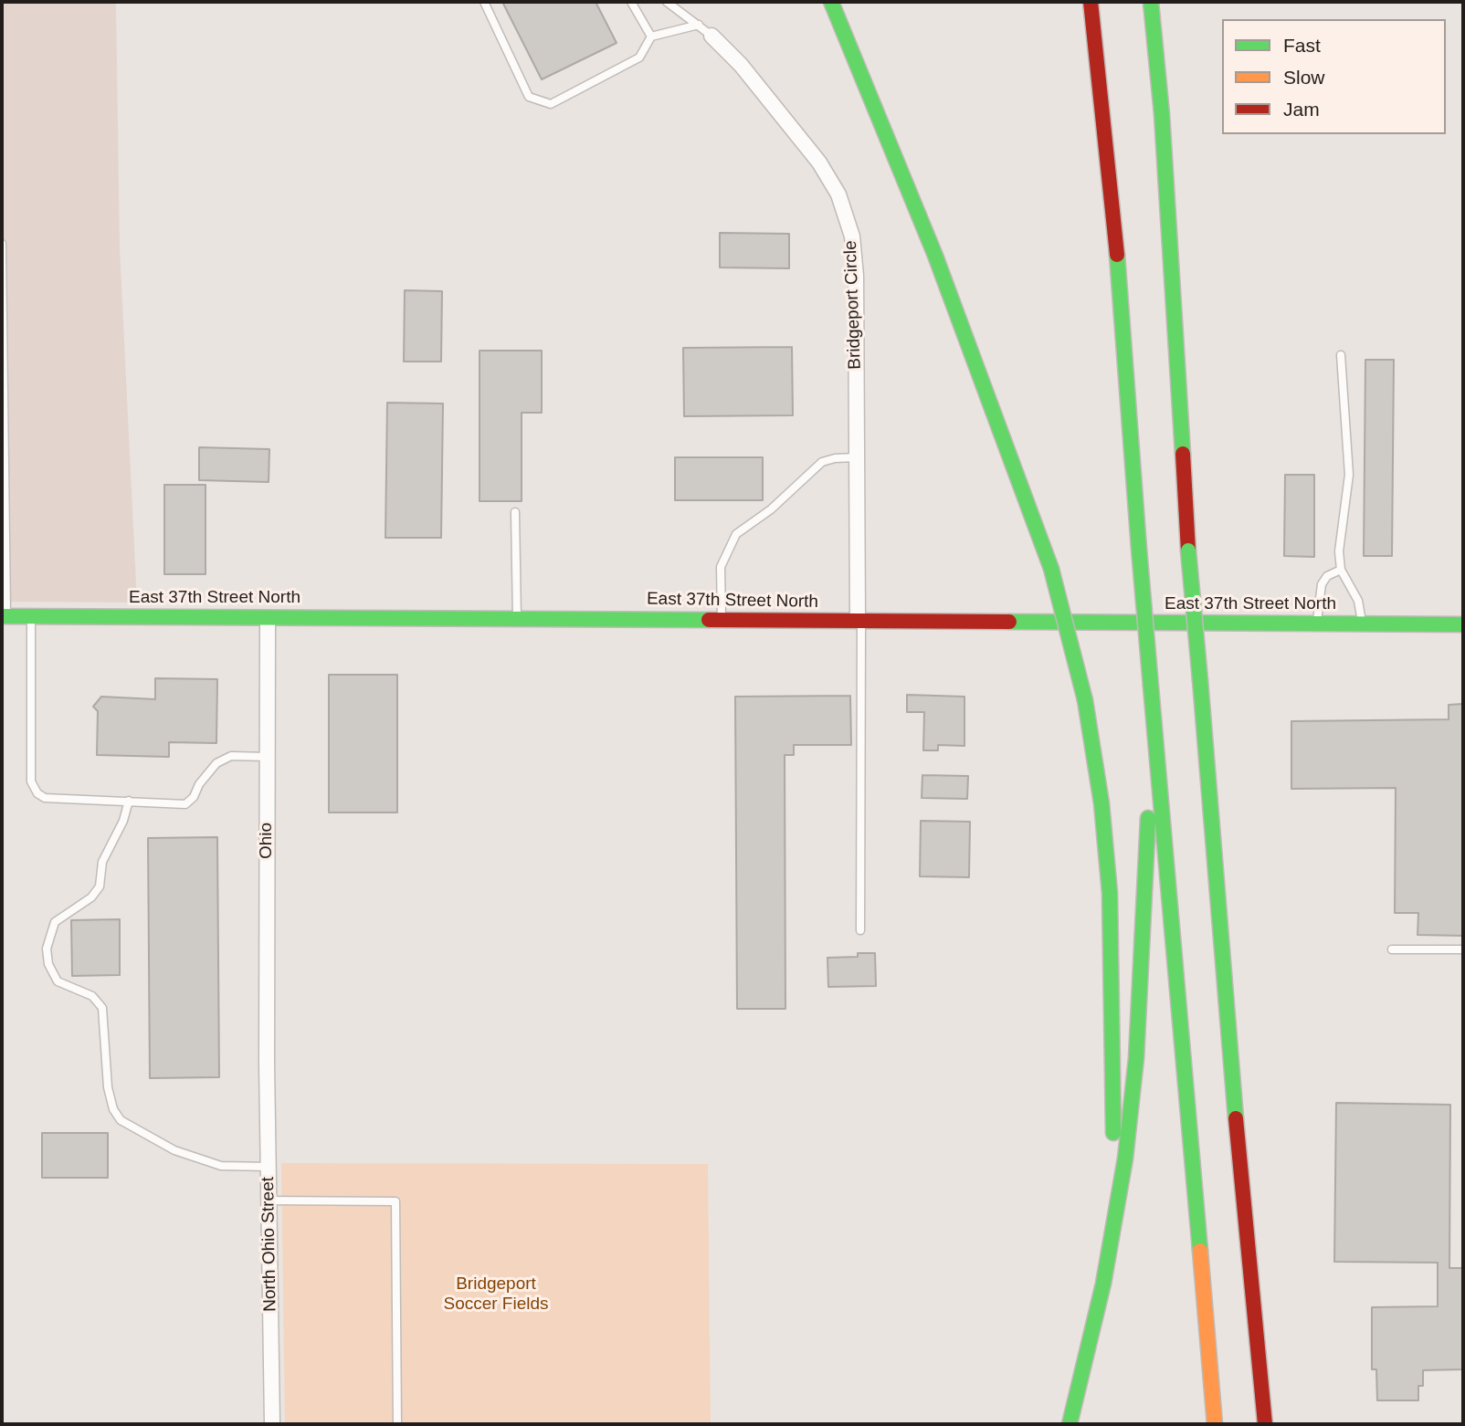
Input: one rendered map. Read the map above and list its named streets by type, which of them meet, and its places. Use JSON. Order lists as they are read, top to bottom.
{
  "streets": {
    "main road": ["East 37th Street North"],
    "street": ["Bridgeport Circle", "Ohio", "North Ohio Street"]
  },
  "crossings": [
    ["Bridgeport Circle", "East 37th Street North"],
    ["East 37th Street North", "Ohio"],
    ["Ohio", "North Ohio Street"]
  ],
  "parks": ["Bridgeport Soccer Fields"],
  "legend": ["Fast", "Slow", "Jam"]
}
